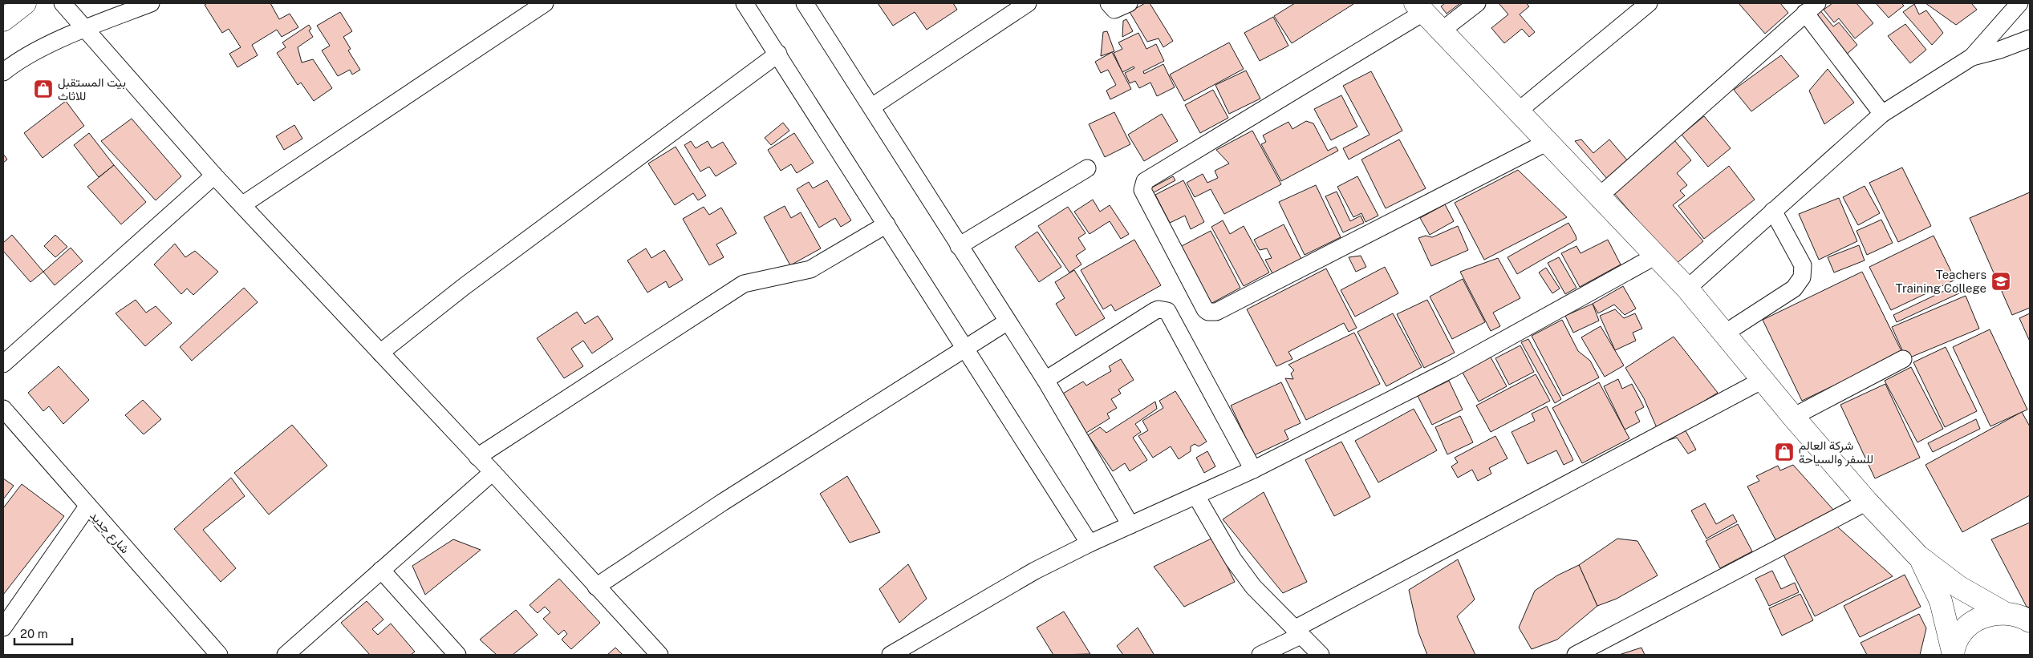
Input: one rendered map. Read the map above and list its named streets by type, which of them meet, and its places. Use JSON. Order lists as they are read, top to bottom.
{
  "streets": {
    "street": ["شارع جديد"]
  },
  "places": {
    "shop": ["بيت المستقبل للاثاث", "شركة العالم للسفر والسياحة"],
    "school or university": ["Teachers Training College"]
  },
  "scale_bar": "20 m"
}
